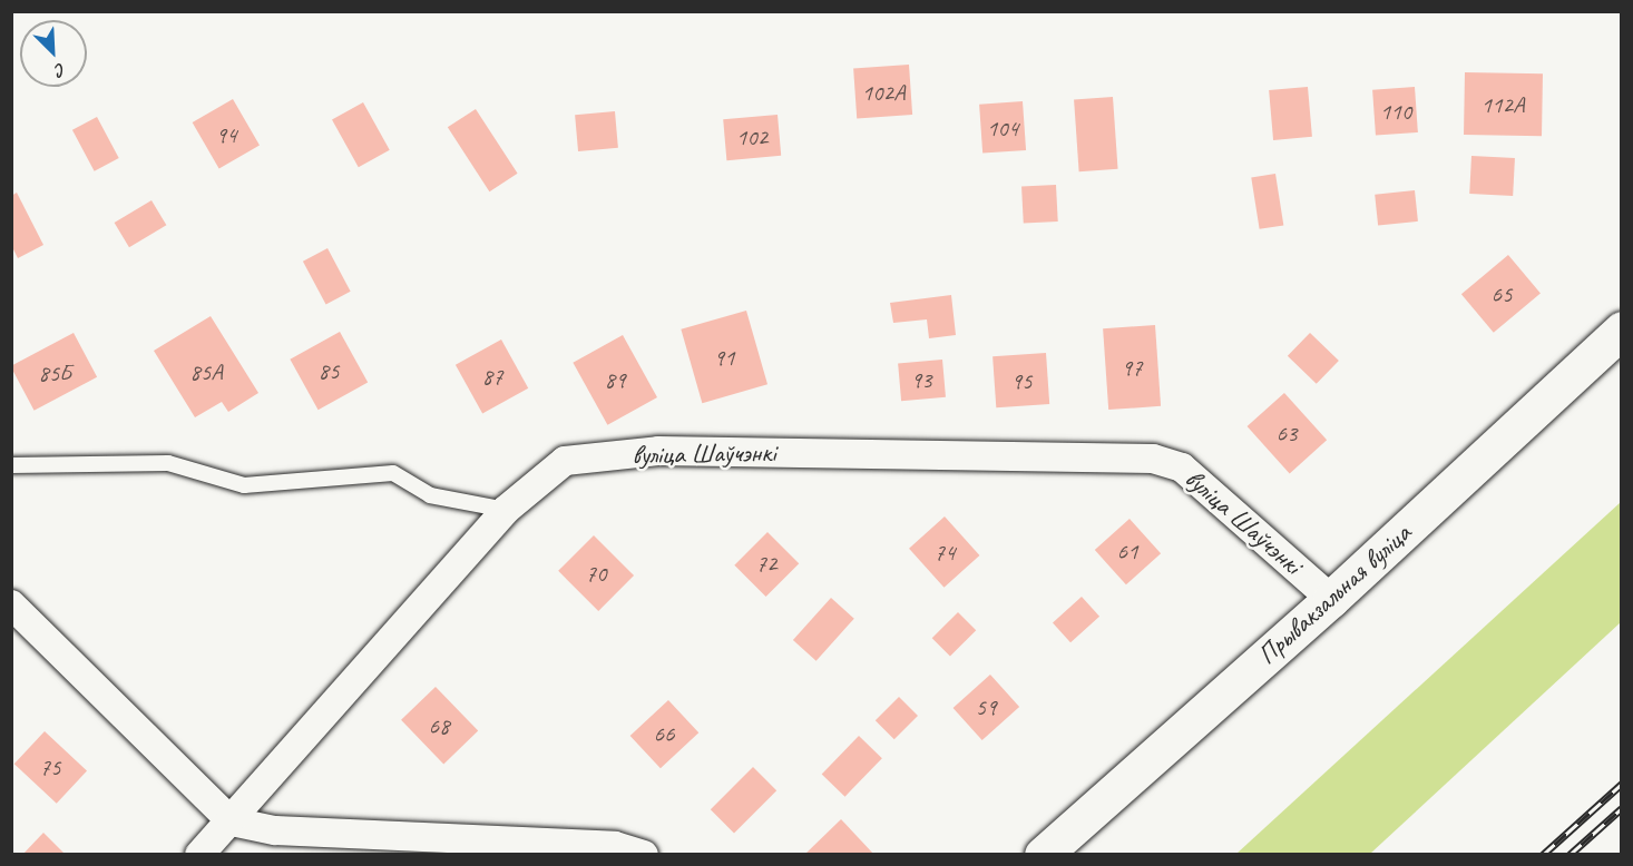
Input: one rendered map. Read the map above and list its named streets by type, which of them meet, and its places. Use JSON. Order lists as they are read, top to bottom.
{
  "streets": {
    "street": ["вуліца Шаўчэнкі", "Прывакзальная вуліца"]
  },
  "crossings": [
    ["вуліца Шаўчэнкі", "Прывакзальная вуліца"]
  ],
  "house_numbers": [
    "102А",
    "112А",
    "110",
    "104",
    "94",
    "102",
    "65",
    "91",
    "97",
    "85",
    "85А",
    "85Б",
    "87",
    "89",
    "93",
    "95",
    "63",
    "61",
    "74",
    "72",
    "70",
    "59",
    "68",
    "66",
    "75"
  ],
  "north": "bottom right"
}
